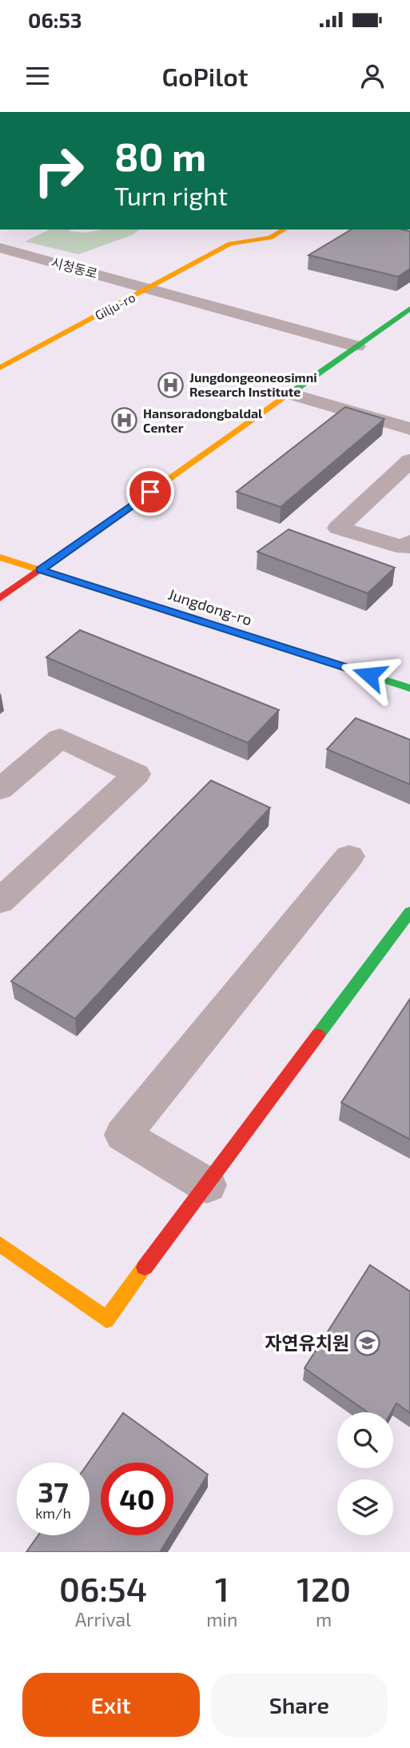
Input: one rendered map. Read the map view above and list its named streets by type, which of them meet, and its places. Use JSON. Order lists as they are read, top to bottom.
{
  "streets": {
    "street": ["시청동로", "Gilju-ro", "Jungdong-ro"]
  },
  "crossings": [
    ["시청동로", "Gilju-ro"]
  ],
  "places": {
    "hospital": ["Jungdongeoneosimni Research Institute", "Hansoradongbaldal Center"],
    "school or university": ["자연유치원"]
  },
  "page": {
    "status": "06:53",
    "header": "GoPilot",
    "turn": ["80 m", "Turn right"],
    "speed": "37 km/h",
    "limit": "40",
    "eta": [
      "06:54",
      "Arrival",
      "1",
      "min",
      "120",
      "m"
    ],
    "buttons": ["Exit", "Share"]
  }
}
